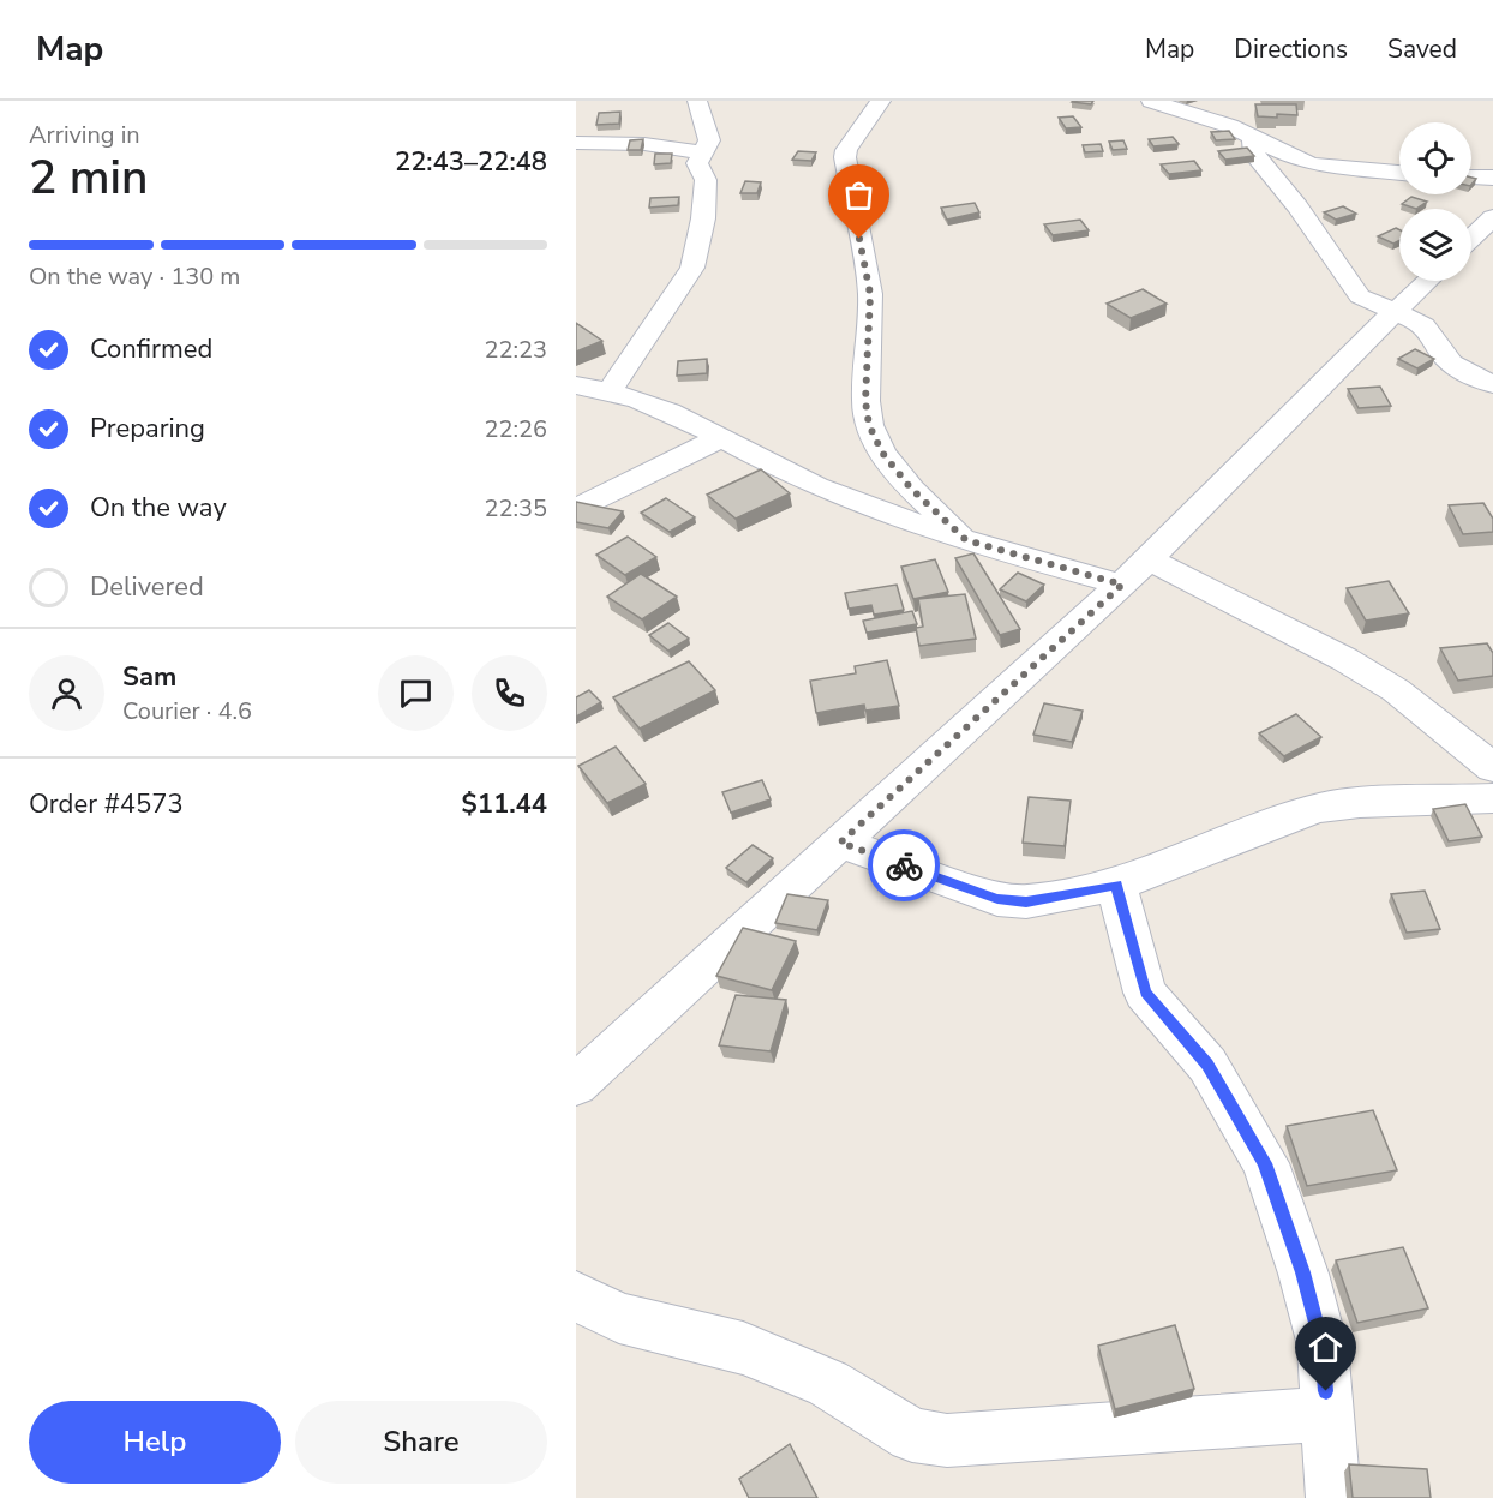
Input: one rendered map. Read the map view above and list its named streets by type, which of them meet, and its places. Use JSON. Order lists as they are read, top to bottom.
{
  "page": {
    "header": "Map",
    "nav": ["Map", "Directions", "Saved"],
    "heading": ["2 min", "Arriving in", "22:43–22:48"],
    "panel": [
      "Sam",
      "Courier · 4.6",
      "Order #4573",
      "$11.44"
    ],
    "bar": "On the way · 130 m",
    "list": [
      ["Confirmed", "22:23"],
      ["Preparing", "22:26"],
      ["On the way", "22:35"],
      "Delivered"
    ],
    "buttons": ["Help", "Share"]
  }
}
